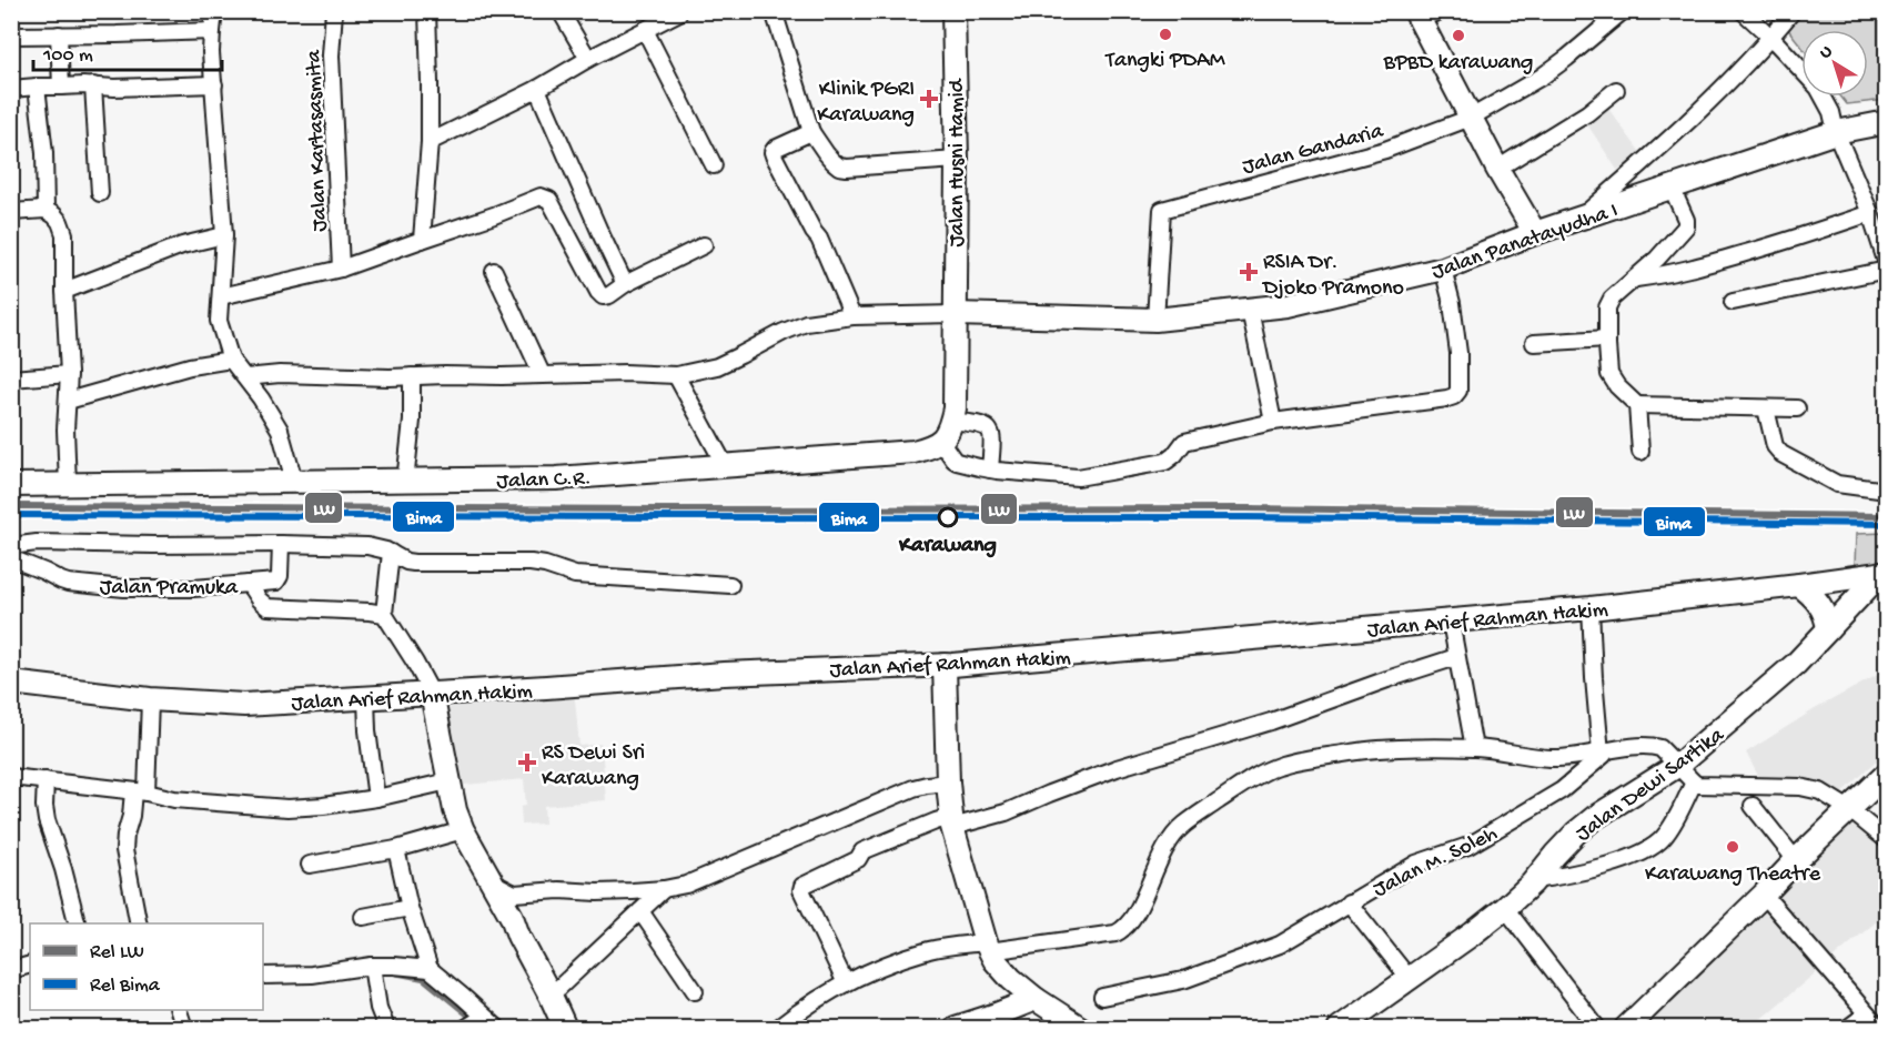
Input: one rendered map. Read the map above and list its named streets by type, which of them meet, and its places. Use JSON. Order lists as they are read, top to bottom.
{
  "streets": {
    "main road": [
      "Jalan Husni Hamid",
      "Jalan Panatayudha I",
      "Jalan C.R.",
      "Jalan Arief Rahman Hakim",
      "Jalan Dewi Sartika"
    ],
    "street": [
      "Jalan Kartasasmita",
      "Jalan Gandaria",
      "Jalan Pramuka",
      "Jalan M. Soleh"
    ]
  },
  "crossings": [
    ["Jalan Gandaria", "Jalan Panatayudha I"],
    ["Jalan Husni Hamid", "Jalan Panatayudha I"],
    ["Jalan Arief Rahman Hakim", "Jalan Dewi Sartika"]
  ],
  "places": {
    "other": [
      "Tangki PDAM",
      "BPBD karawang",
      "Karawang",
      "Karawang Theatre"
    ],
    "health": ["Klinik PGRI Karawang", "RSIA Dr. Djoko Pramono", "RS Dewi Sri Karawang"]
  },
  "lines": ["rail line LW", "rail line Bima"],
  "legend": ["Rel LW", "Rel Bima"],
  "scale_bar": "100 m",
  "north": "top left"
}
